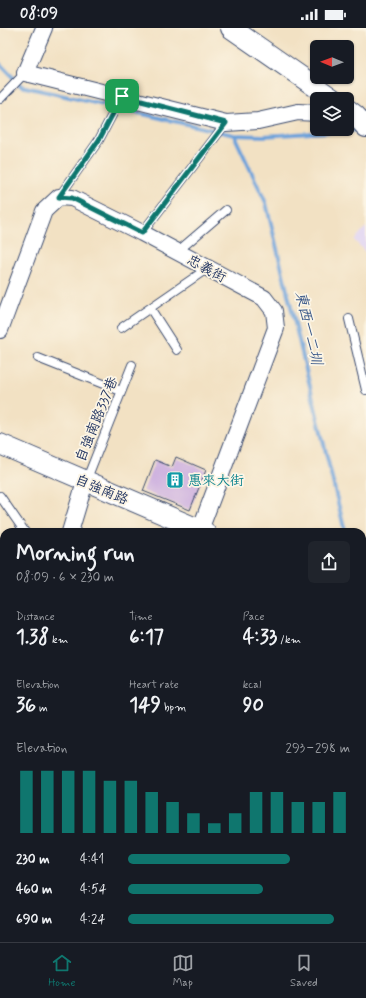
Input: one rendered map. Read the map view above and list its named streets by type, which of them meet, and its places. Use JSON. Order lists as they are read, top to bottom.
{
  "streets": {
    "street": ["忠義街", "自強南路"],
    "lane": ["自強南路337巷"]
  },
  "crossings": [
    ["自強南路337巷", "自強南路"]
  ],
  "water": ["東西一二圳"],
  "places": {
    "building": ["惠來大街"]
  },
  "north": "left",
  "page": {
    "status": "08:09",
    "heading": ["Morning run", "08:09 · 6 × 230 m"],
    "stats": [
      ["Distance", "1.38 km"],
      ["Time", "6:17"],
      ["Pace", "4:33 /km"],
      ["Elevation", "36 m"],
      ["Heart rate", "149 bpm"],
      ["kcal", "90"]
    ],
    "chart": ["Elevation", "293–298 m"],
    "list": [
      {
        "name": "230 m",
        "note": "4:41"
      },
      {
        "name": "460 m",
        "note": "4:54"
      },
      {
        "name": "690 m",
        "note": "4:24"
      }
    ],
    "tabs": ["Home", "Map", "Saved"]
  }
}
